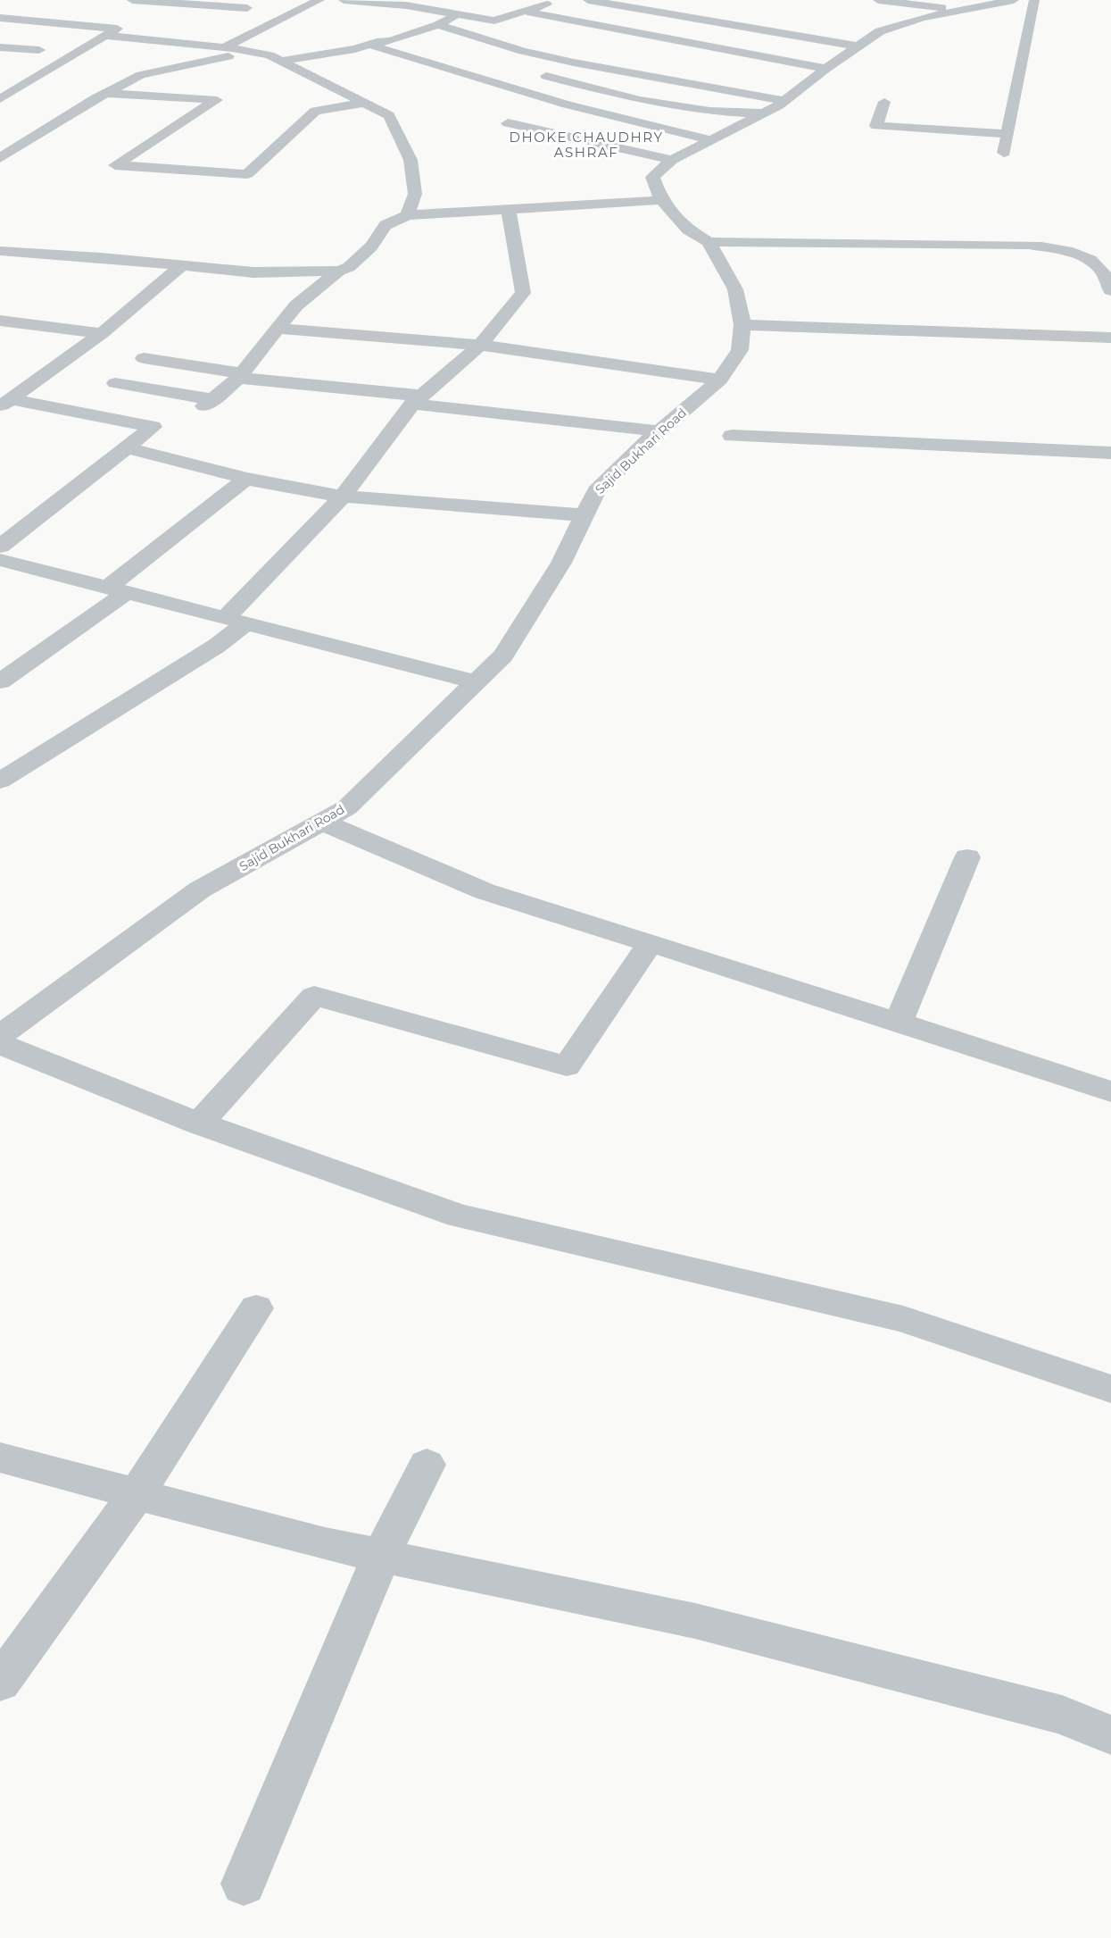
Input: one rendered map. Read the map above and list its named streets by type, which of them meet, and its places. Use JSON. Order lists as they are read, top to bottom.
{
  "streets": {
    "street": ["Sajid Bukhari Road"]
  },
  "districts": ["DHOKE CHAUDHRY ASHRAF"]
}
